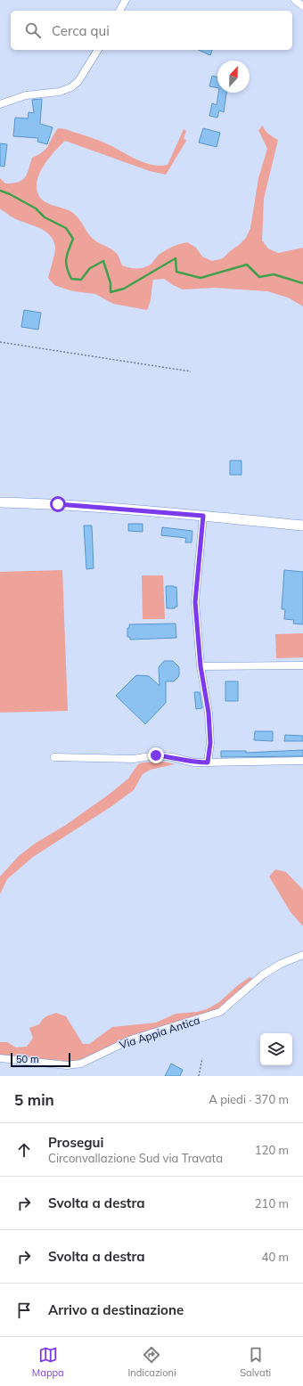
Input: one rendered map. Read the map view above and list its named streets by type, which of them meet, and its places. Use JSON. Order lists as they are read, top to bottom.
{
  "streets": {
    "street": ["Via Appia Antica"]
  },
  "scale_bar": "50 m",
  "north": "top",
  "page": {
    "search": "Cerca qui",
    "scale": "50 m",
    "heading": ["5 min", "A piedi · 370 m"],
    "list": [
      ["Prosegui", "Circonvallazione Sud via Travata", "120 m"],
      ["Svolta a destra", "210 m"],
      ["Svolta a destra", "40 m"],
      "Arrivo a destinazione"
    ],
    "nav": ["Mappa", "Indicazioni", "Salvati"]
  }
}
